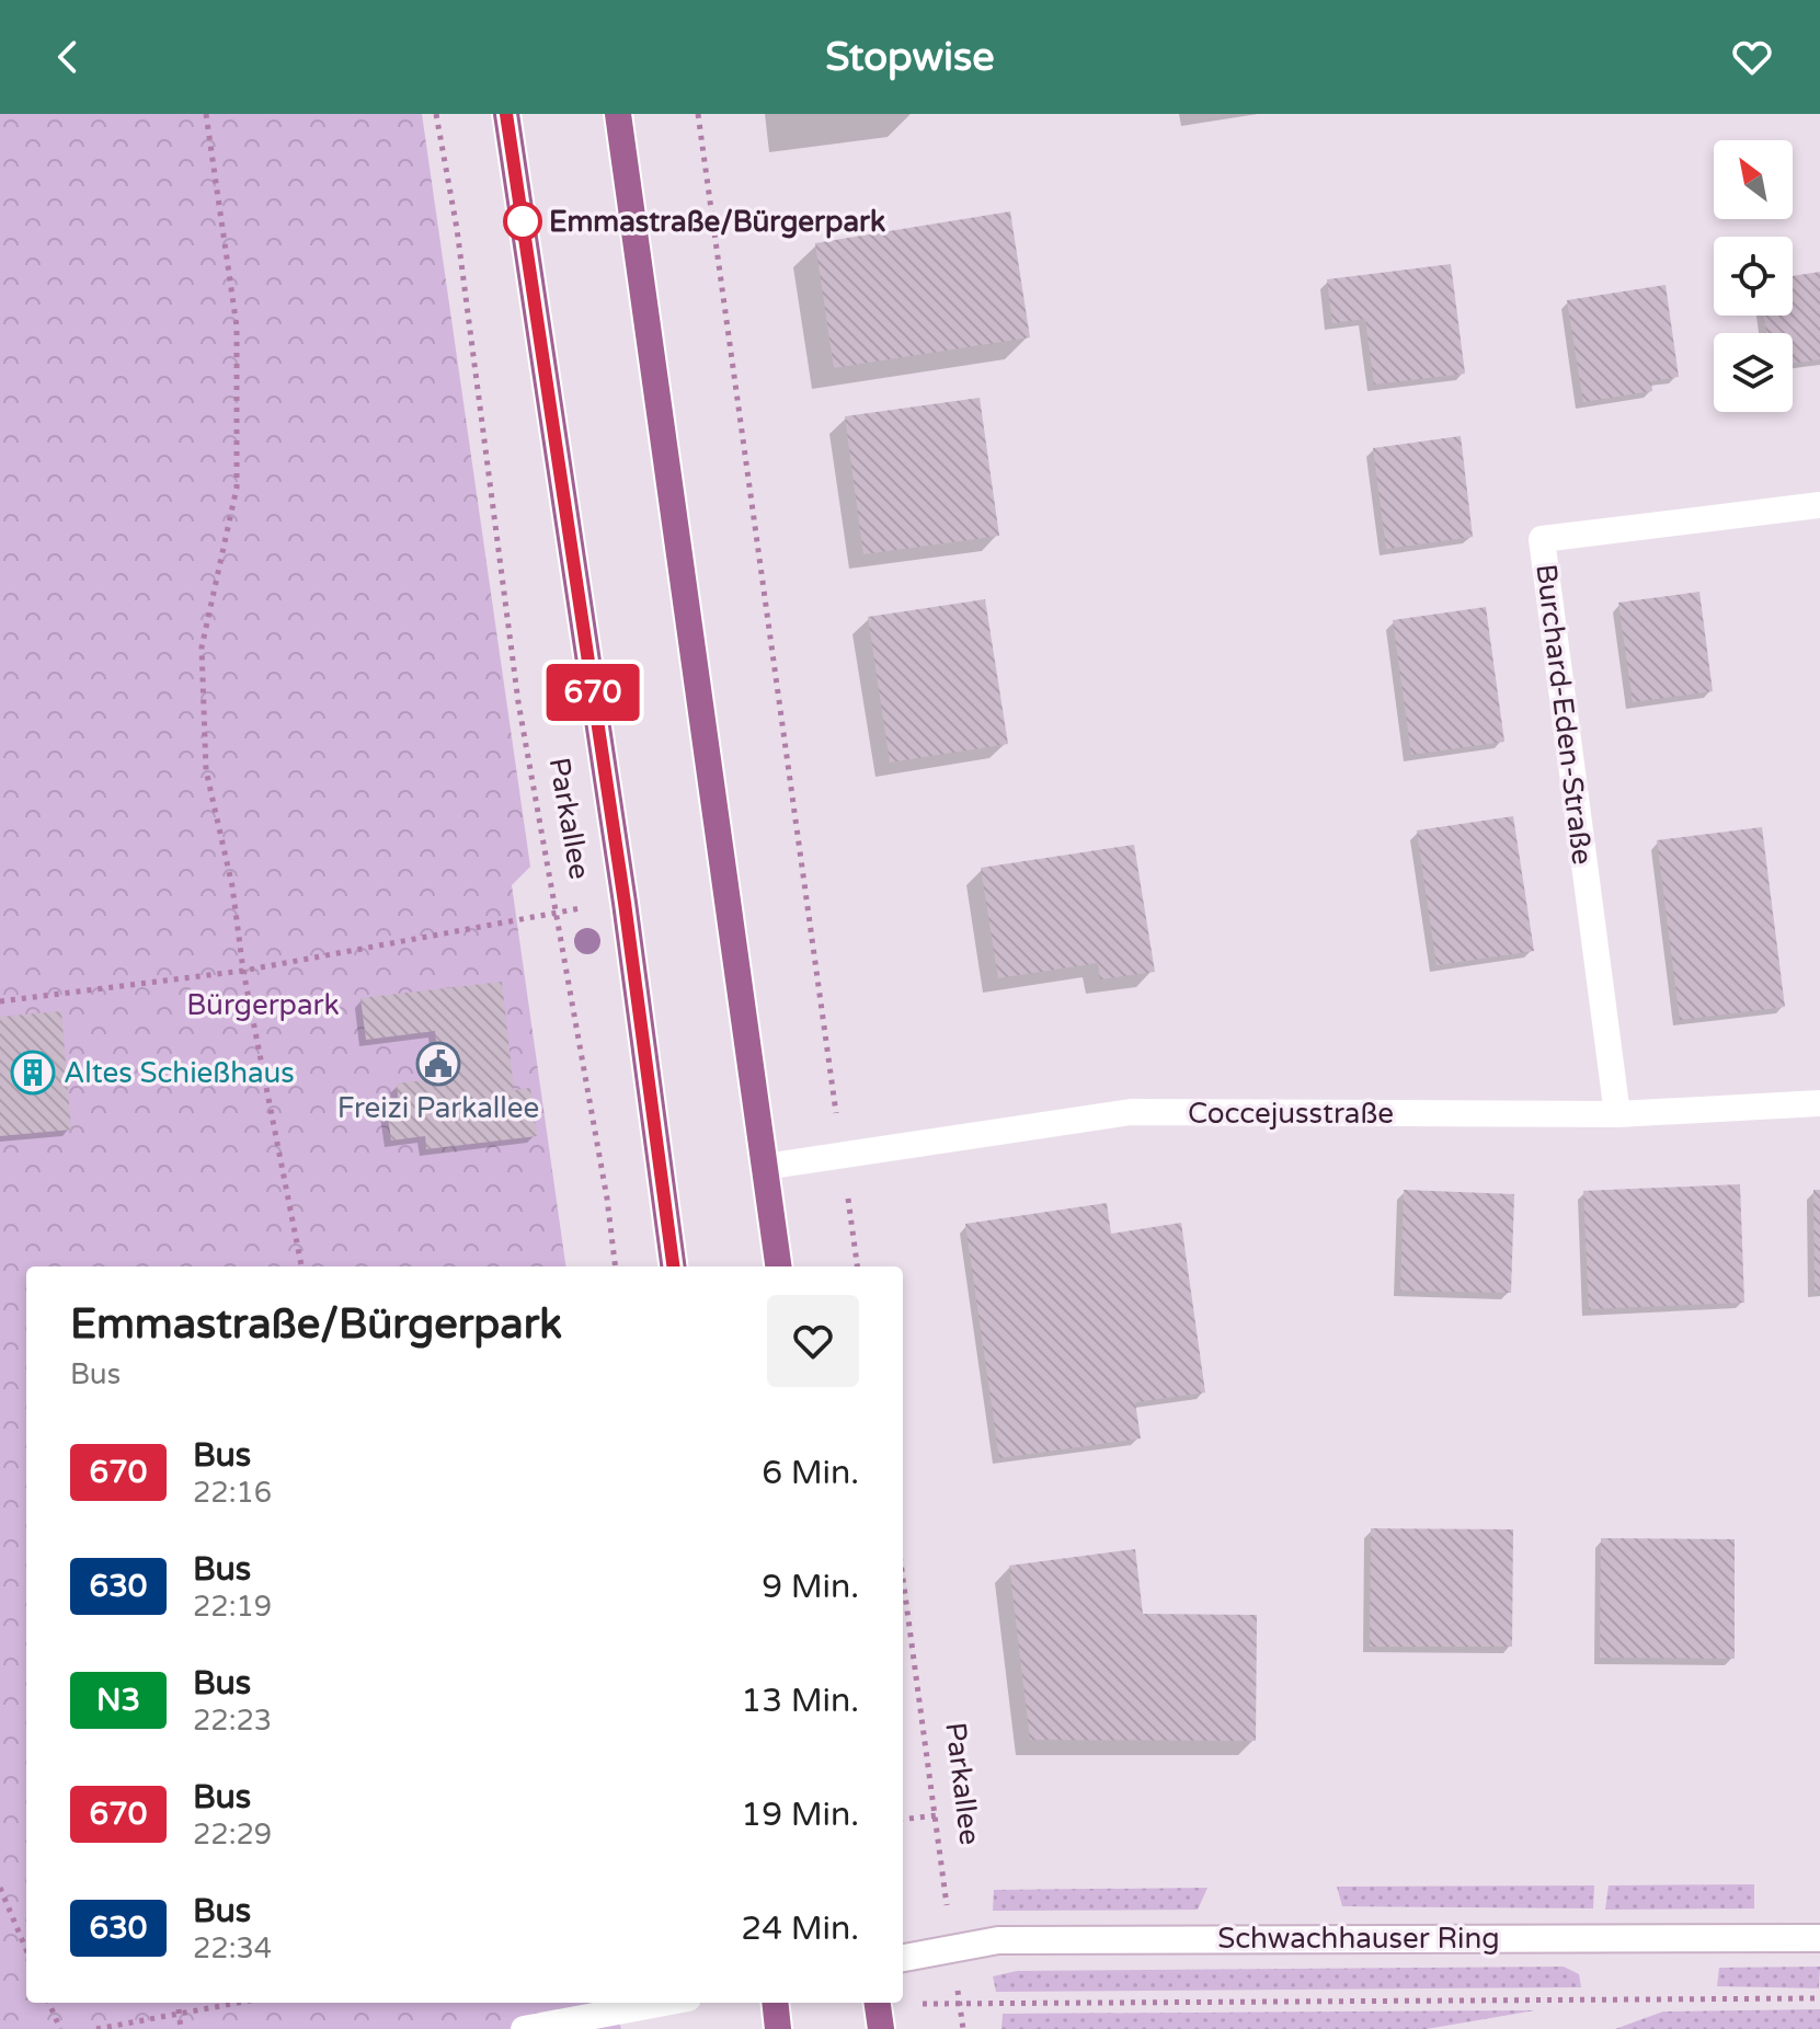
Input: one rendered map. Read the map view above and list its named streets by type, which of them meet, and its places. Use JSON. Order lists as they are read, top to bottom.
{
  "streets": {
    "main road": ["Parkallee"],
    "street": ["Burchard-Eden-Straße", "Coccejusstraße", "Schwachhauser Ring"]
  },
  "crossings": [
    ["Burchard-Eden-Straße", "Coccejusstraße"],
    ["Parkallee", "Schwachhauser Ring"]
  ],
  "parks": ["Bürgerpark"],
  "places": {
    "other": ["Emmastraße/Bürgerpark"],
    "public building": ["Freizi Parkallee"],
    "building": ["Altes Schießhaus"]
  },
  "lines": ["bus line 670"],
  "north": "top left",
  "page": {
    "header": "Stopwise",
    "on_map": "670",
    "heading": ["Emmastraße/Bürgerpark", "Bus"],
    "list": [
      {
        "mark": "670",
        "name": "Bus",
        "note": "22:16",
        "value": "6 Min."
      },
      {
        "mark": "630",
        "name": "Bus",
        "note": "22:19",
        "value": "9 Min."
      },
      {
        "mark": "N3",
        "name": "Bus",
        "note": "22:23",
        "value": "13 Min."
      },
      {
        "mark": "670",
        "name": "Bus",
        "note": "22:29",
        "value": "19 Min."
      },
      {
        "mark": "630",
        "name": "Bus",
        "note": "22:34",
        "value": "24 Min."
      }
    ]
  }
}
